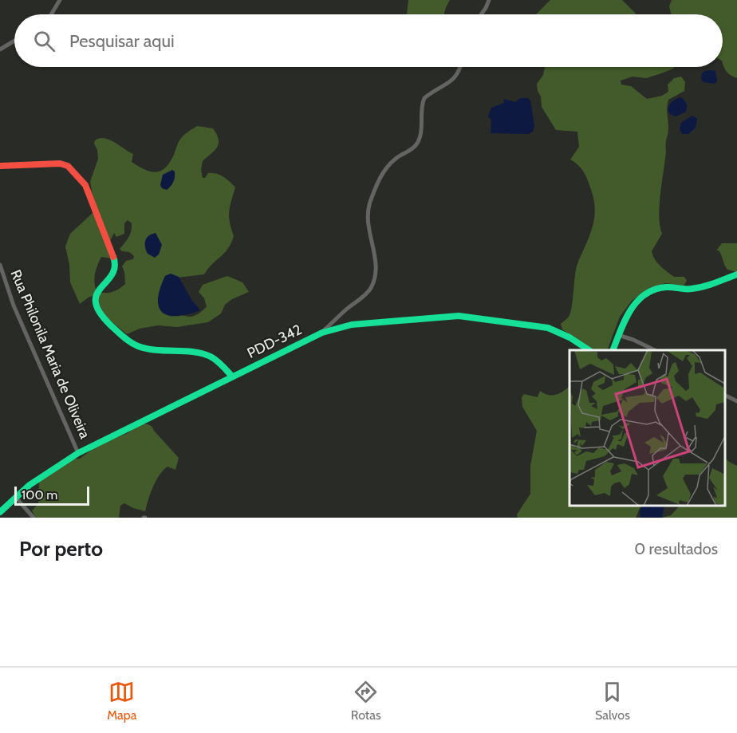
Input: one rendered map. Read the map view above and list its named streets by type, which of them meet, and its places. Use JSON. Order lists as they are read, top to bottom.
{
  "streets": {
    "street": ["PDD-342", "Rua Philonila Maria de Oliveira"]
  },
  "crossings": [
    ["PDD-342", "Rua Philonila Maria de Oliveira"]
  ],
  "scale_bar": "100 m",
  "page": {
    "search": "Pesquisar aqui",
    "scale": "100 m",
    "heading": ["Por perto", "0 resultados"],
    "nav": ["Mapa", "Rotas", "Salvos"]
  }
}
